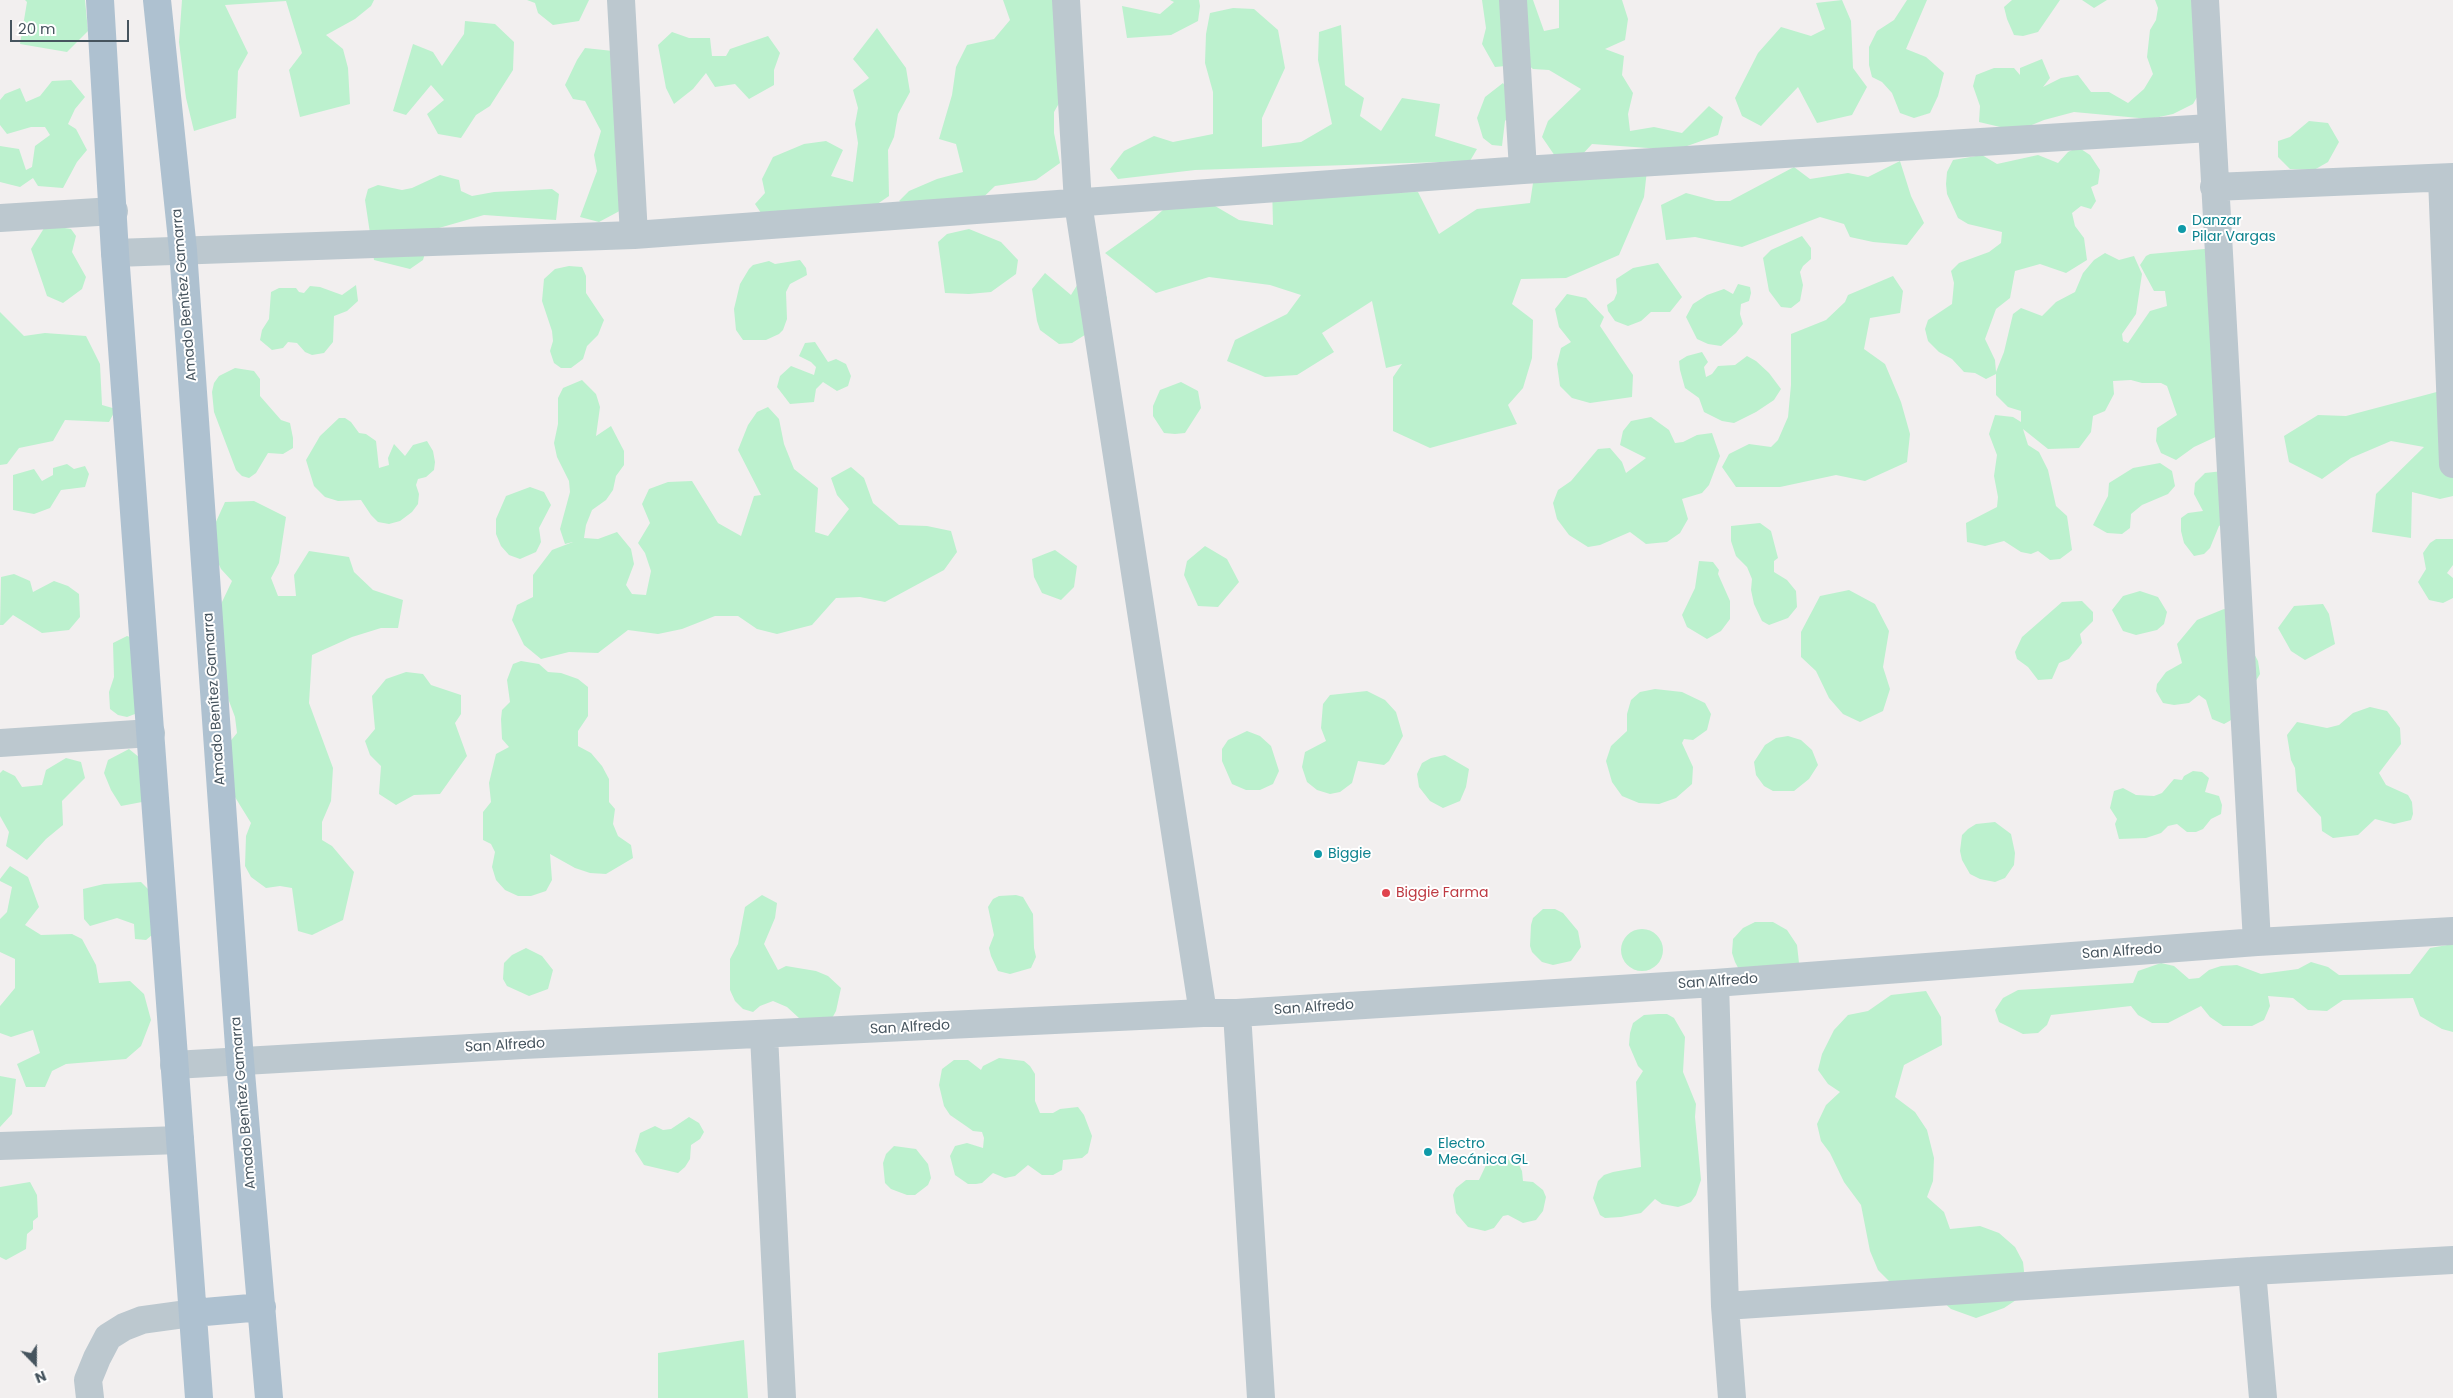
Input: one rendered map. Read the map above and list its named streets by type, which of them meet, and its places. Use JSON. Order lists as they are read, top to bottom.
{
  "streets": {
    "main road": ["Amado Benítez Gamarra"],
    "street": ["San Alfredo"]
  },
  "crossings": [
    ["Amado Benítez Gamarra", "San Alfredo"]
  ],
  "places": [
    "Danzar Pilar Vargas",
    "Biggie",
    "Biggie Farma",
    "Electro Mecánica GL"
  ],
  "scale_bar": "20 m",
  "north": "bottom"
}
